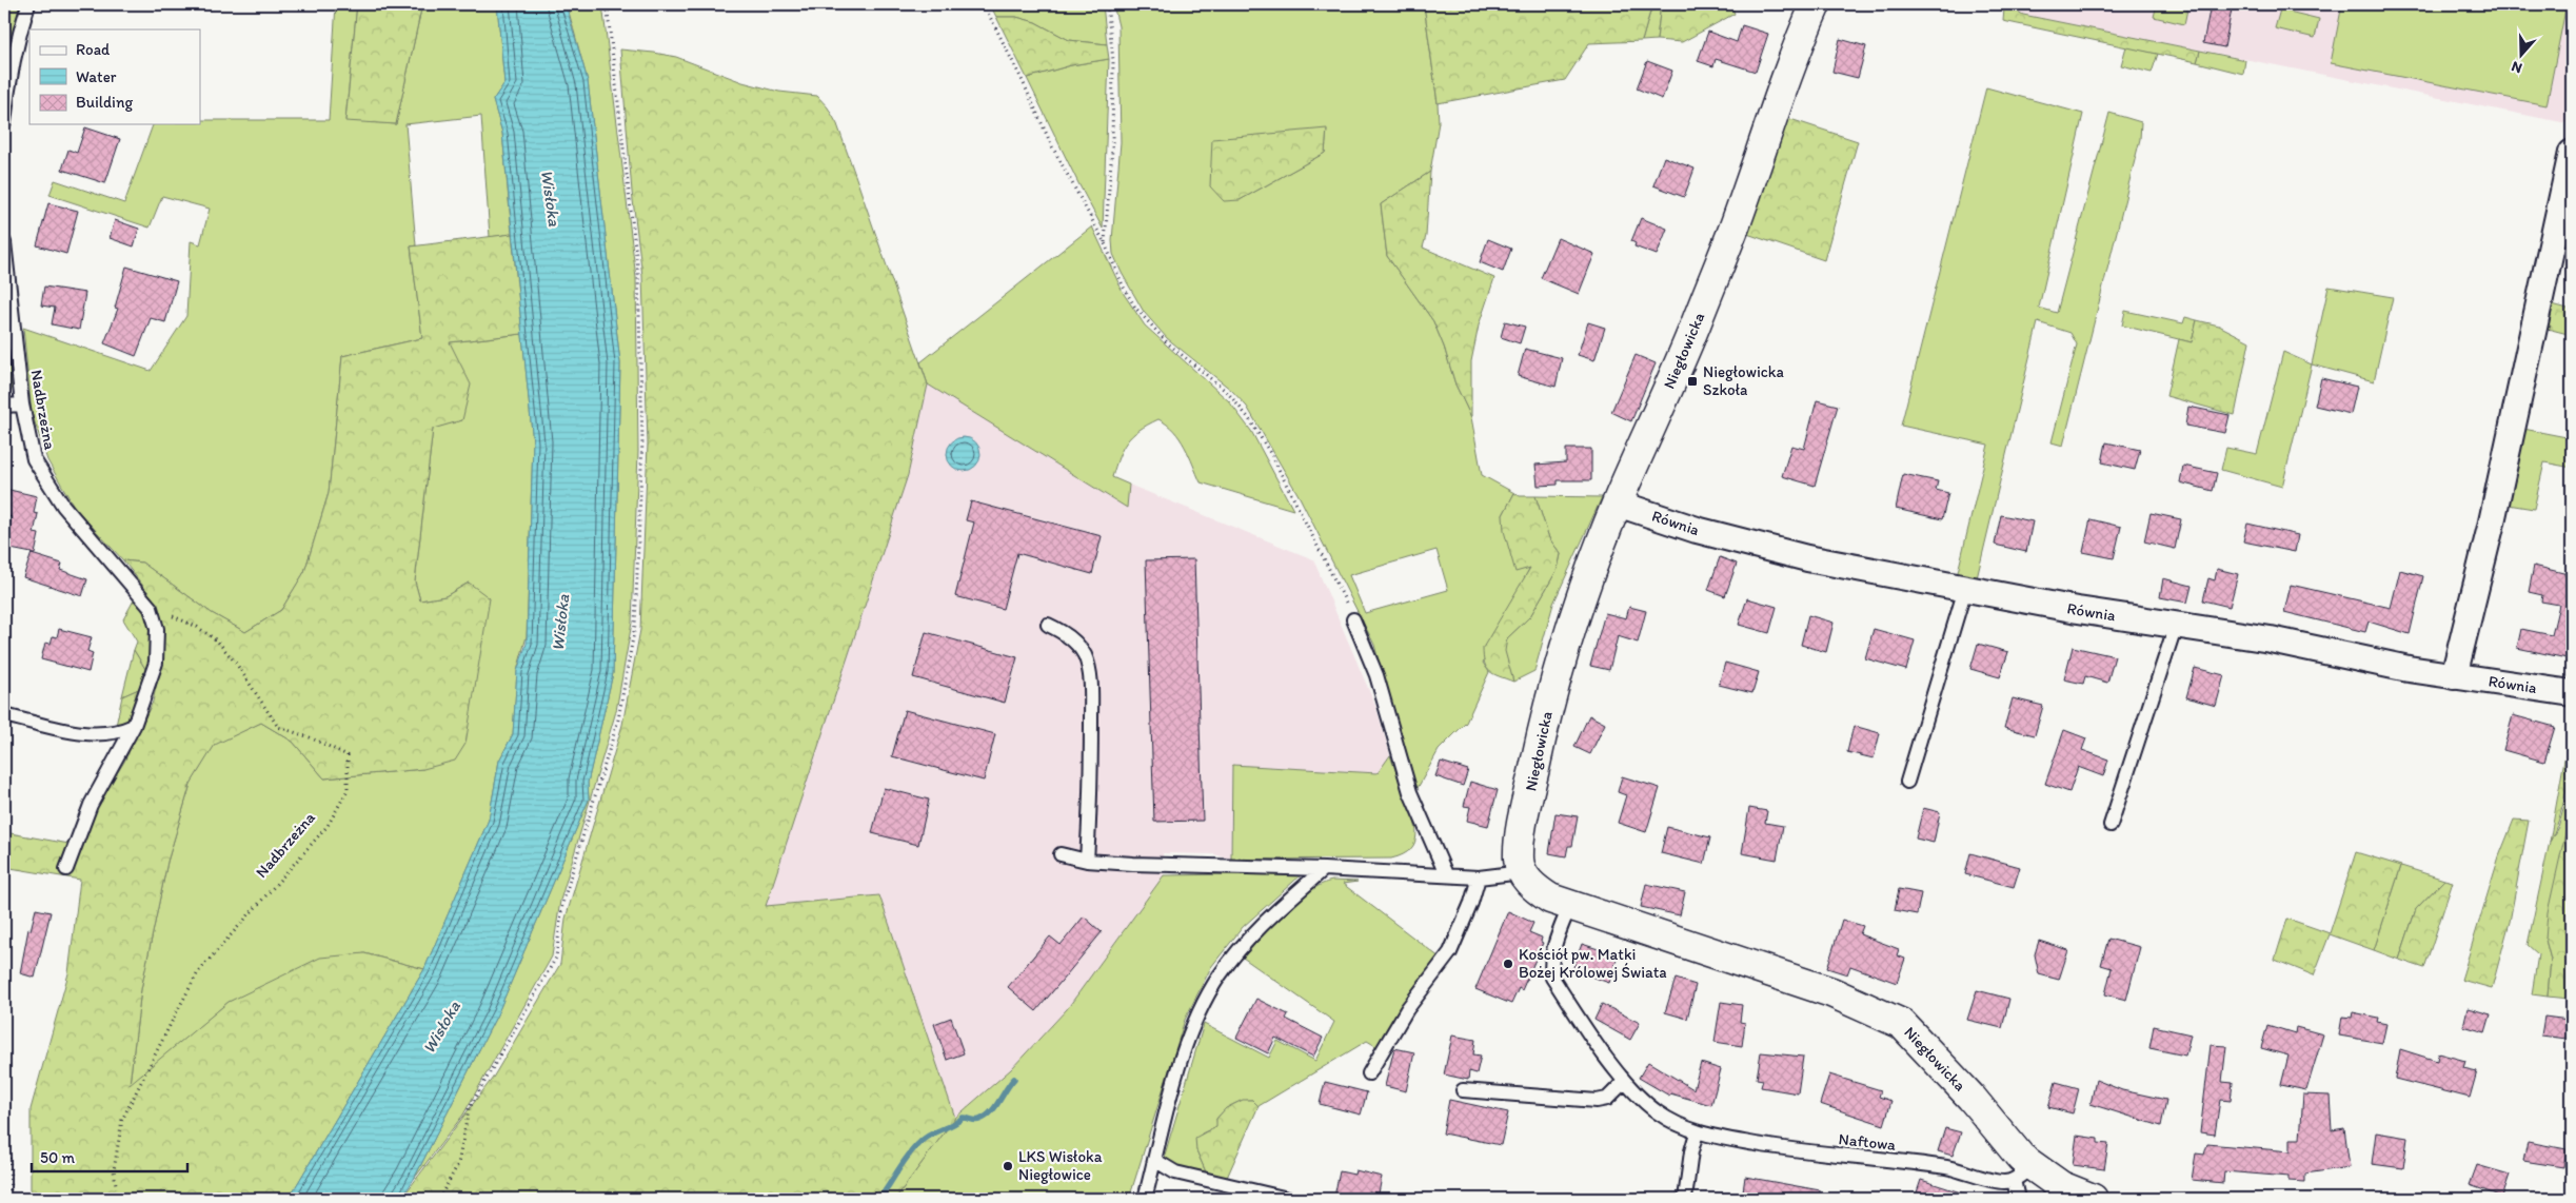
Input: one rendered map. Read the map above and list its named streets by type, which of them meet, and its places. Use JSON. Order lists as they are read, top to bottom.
{
  "streets": {
    "street": ["Niegłowicka", "Równia"],
    "lane": ["Nadbrzeżna", "Naftowa"]
  },
  "crossings": [
    ["Niegłowicka", "Równia"],
    ["Niegłowicka", "Naftowa"]
  ],
  "water": ["Wisłoka"],
  "places": {
    "transit": ["Niegłowicka Szkoła"],
    "other": ["Kościół pw. Matki Bożej Królowej Świata", "LKS Wisłoka Niegłowice"]
  },
  "legend": ["Road", "Water", "Building"],
  "scale_bar": "50 m",
  "north": "bottom"
}
